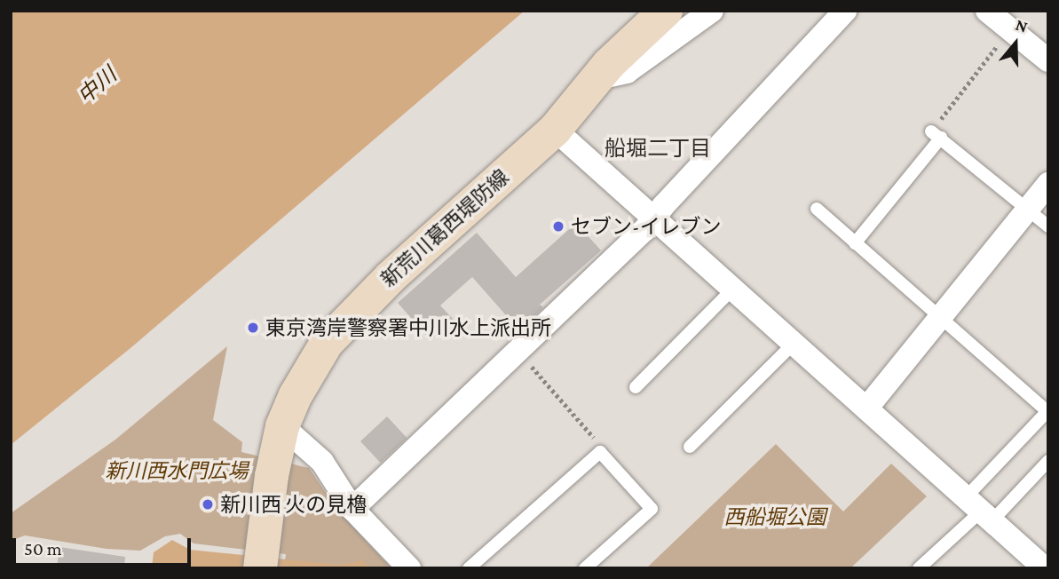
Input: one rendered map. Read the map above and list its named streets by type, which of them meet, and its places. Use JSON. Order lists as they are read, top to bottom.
{
  "streets": {
    "main road": ["新荒川葛西堤防線"]
  },
  "districts": ["船堀二丁目"],
  "water": ["中川"],
  "parks": ["新川西水門広場", "西船堀公園"],
  "places": ["セブン-イレブン", "東京湾岸警察署中川水上派出所", "新川西 火の見櫓"],
  "scale_bar": "50 m",
  "north": "top"
}
